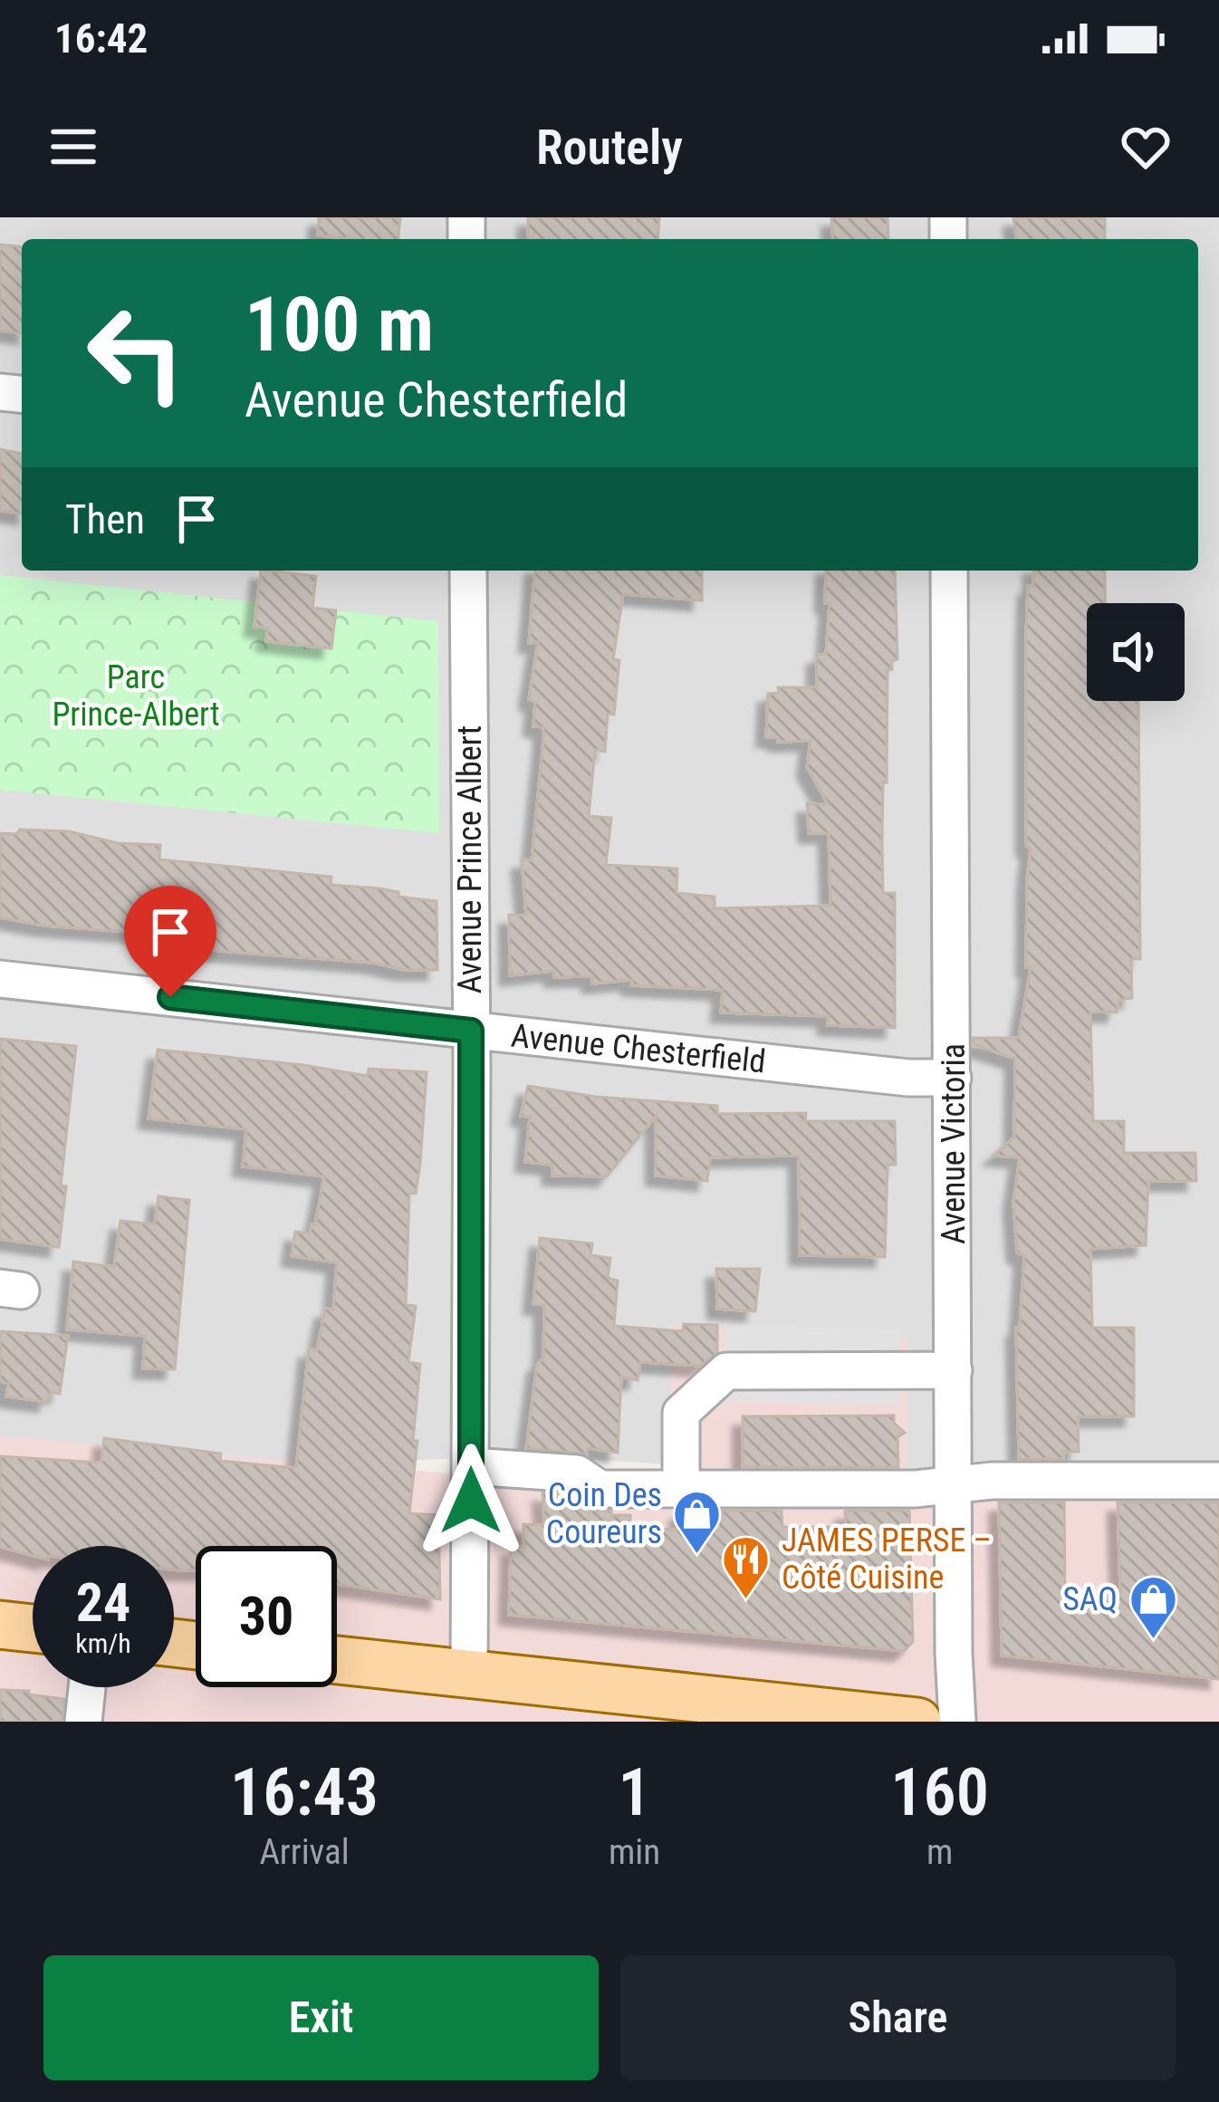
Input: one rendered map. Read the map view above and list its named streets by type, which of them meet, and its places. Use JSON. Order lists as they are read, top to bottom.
{
  "streets": {
    "street": ["Avenue Prince Albert", "Avenue Chesterfield", "Avenue Victoria"]
  },
  "crossings": [
    ["Avenue Prince Albert", "Avenue Chesterfield"],
    ["Avenue Chesterfield", "Avenue Victoria"]
  ],
  "parks": ["Parc Prince-Albert"],
  "places": {
    "shop": ["Coin Des Coureurs", "SAQ"],
    "restaurant": ["JAMES PERSE – Côté Cuisine"]
  },
  "page": {
    "status": "16:42",
    "header": "Routely",
    "turn": ["100 m", "Avenue Chesterfield"],
    "then": "Then",
    "speed": "24 km/h",
    "limit": "30",
    "eta": [
      "16:43",
      "Arrival",
      "1",
      "min",
      "160",
      "m"
    ],
    "buttons": ["Exit", "Share"]
  }
}
